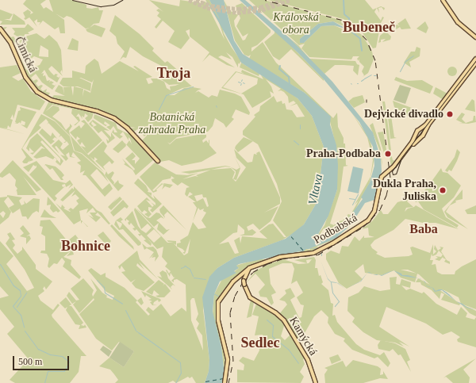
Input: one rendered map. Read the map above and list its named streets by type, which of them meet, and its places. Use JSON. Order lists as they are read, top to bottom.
{
  "streets": {
    "main road": ["Čimická", "Podbabská", "Kamýcká"]
  },
  "districts": [
    "Bubeneč",
    "Troja",
    "Baba",
    "Bohnice",
    "Sedlec"
  ],
  "water": ["Vltava"],
  "parks": ["Královská obora", "Botanická zahrada Praha"],
  "places": ["Dejvické divadlo", "Praha-Podbaba", "Dukla Praha, Juliska"],
  "scale_bar": "500 m"
}
